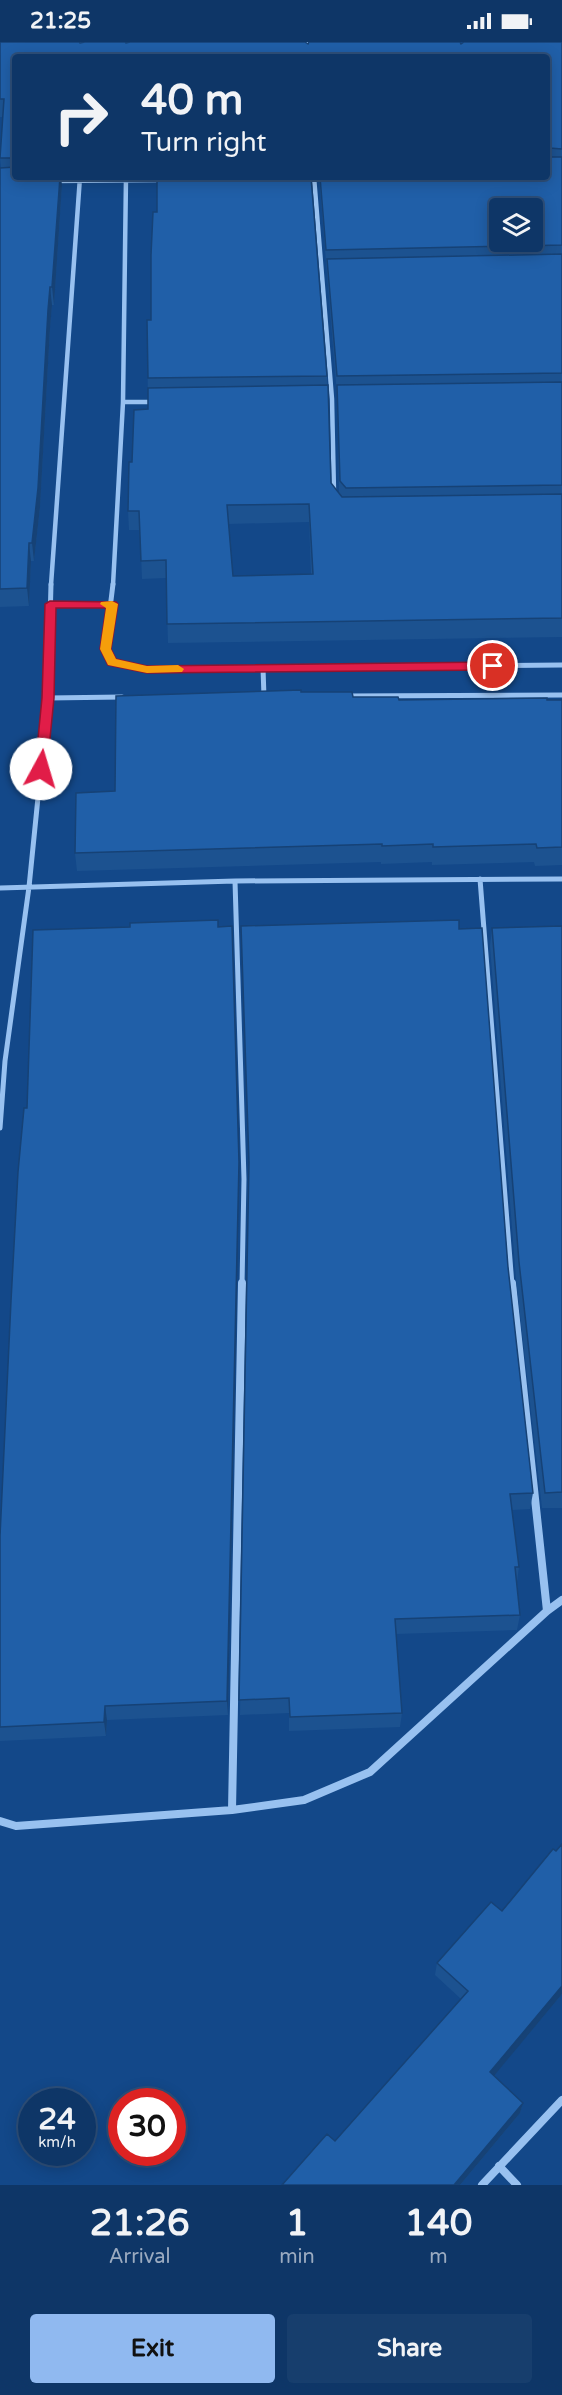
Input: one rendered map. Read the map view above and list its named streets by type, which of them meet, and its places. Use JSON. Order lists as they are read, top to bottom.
{
  "page": {
    "status": "21:25",
    "turn": ["40 m", "Turn right"],
    "speed": "24 km/h",
    "limit": "30",
    "eta": [
      "21:26",
      "Arrival",
      "1",
      "min",
      "140",
      "m"
    ],
    "buttons": ["Exit", "Share"]
  }
}
